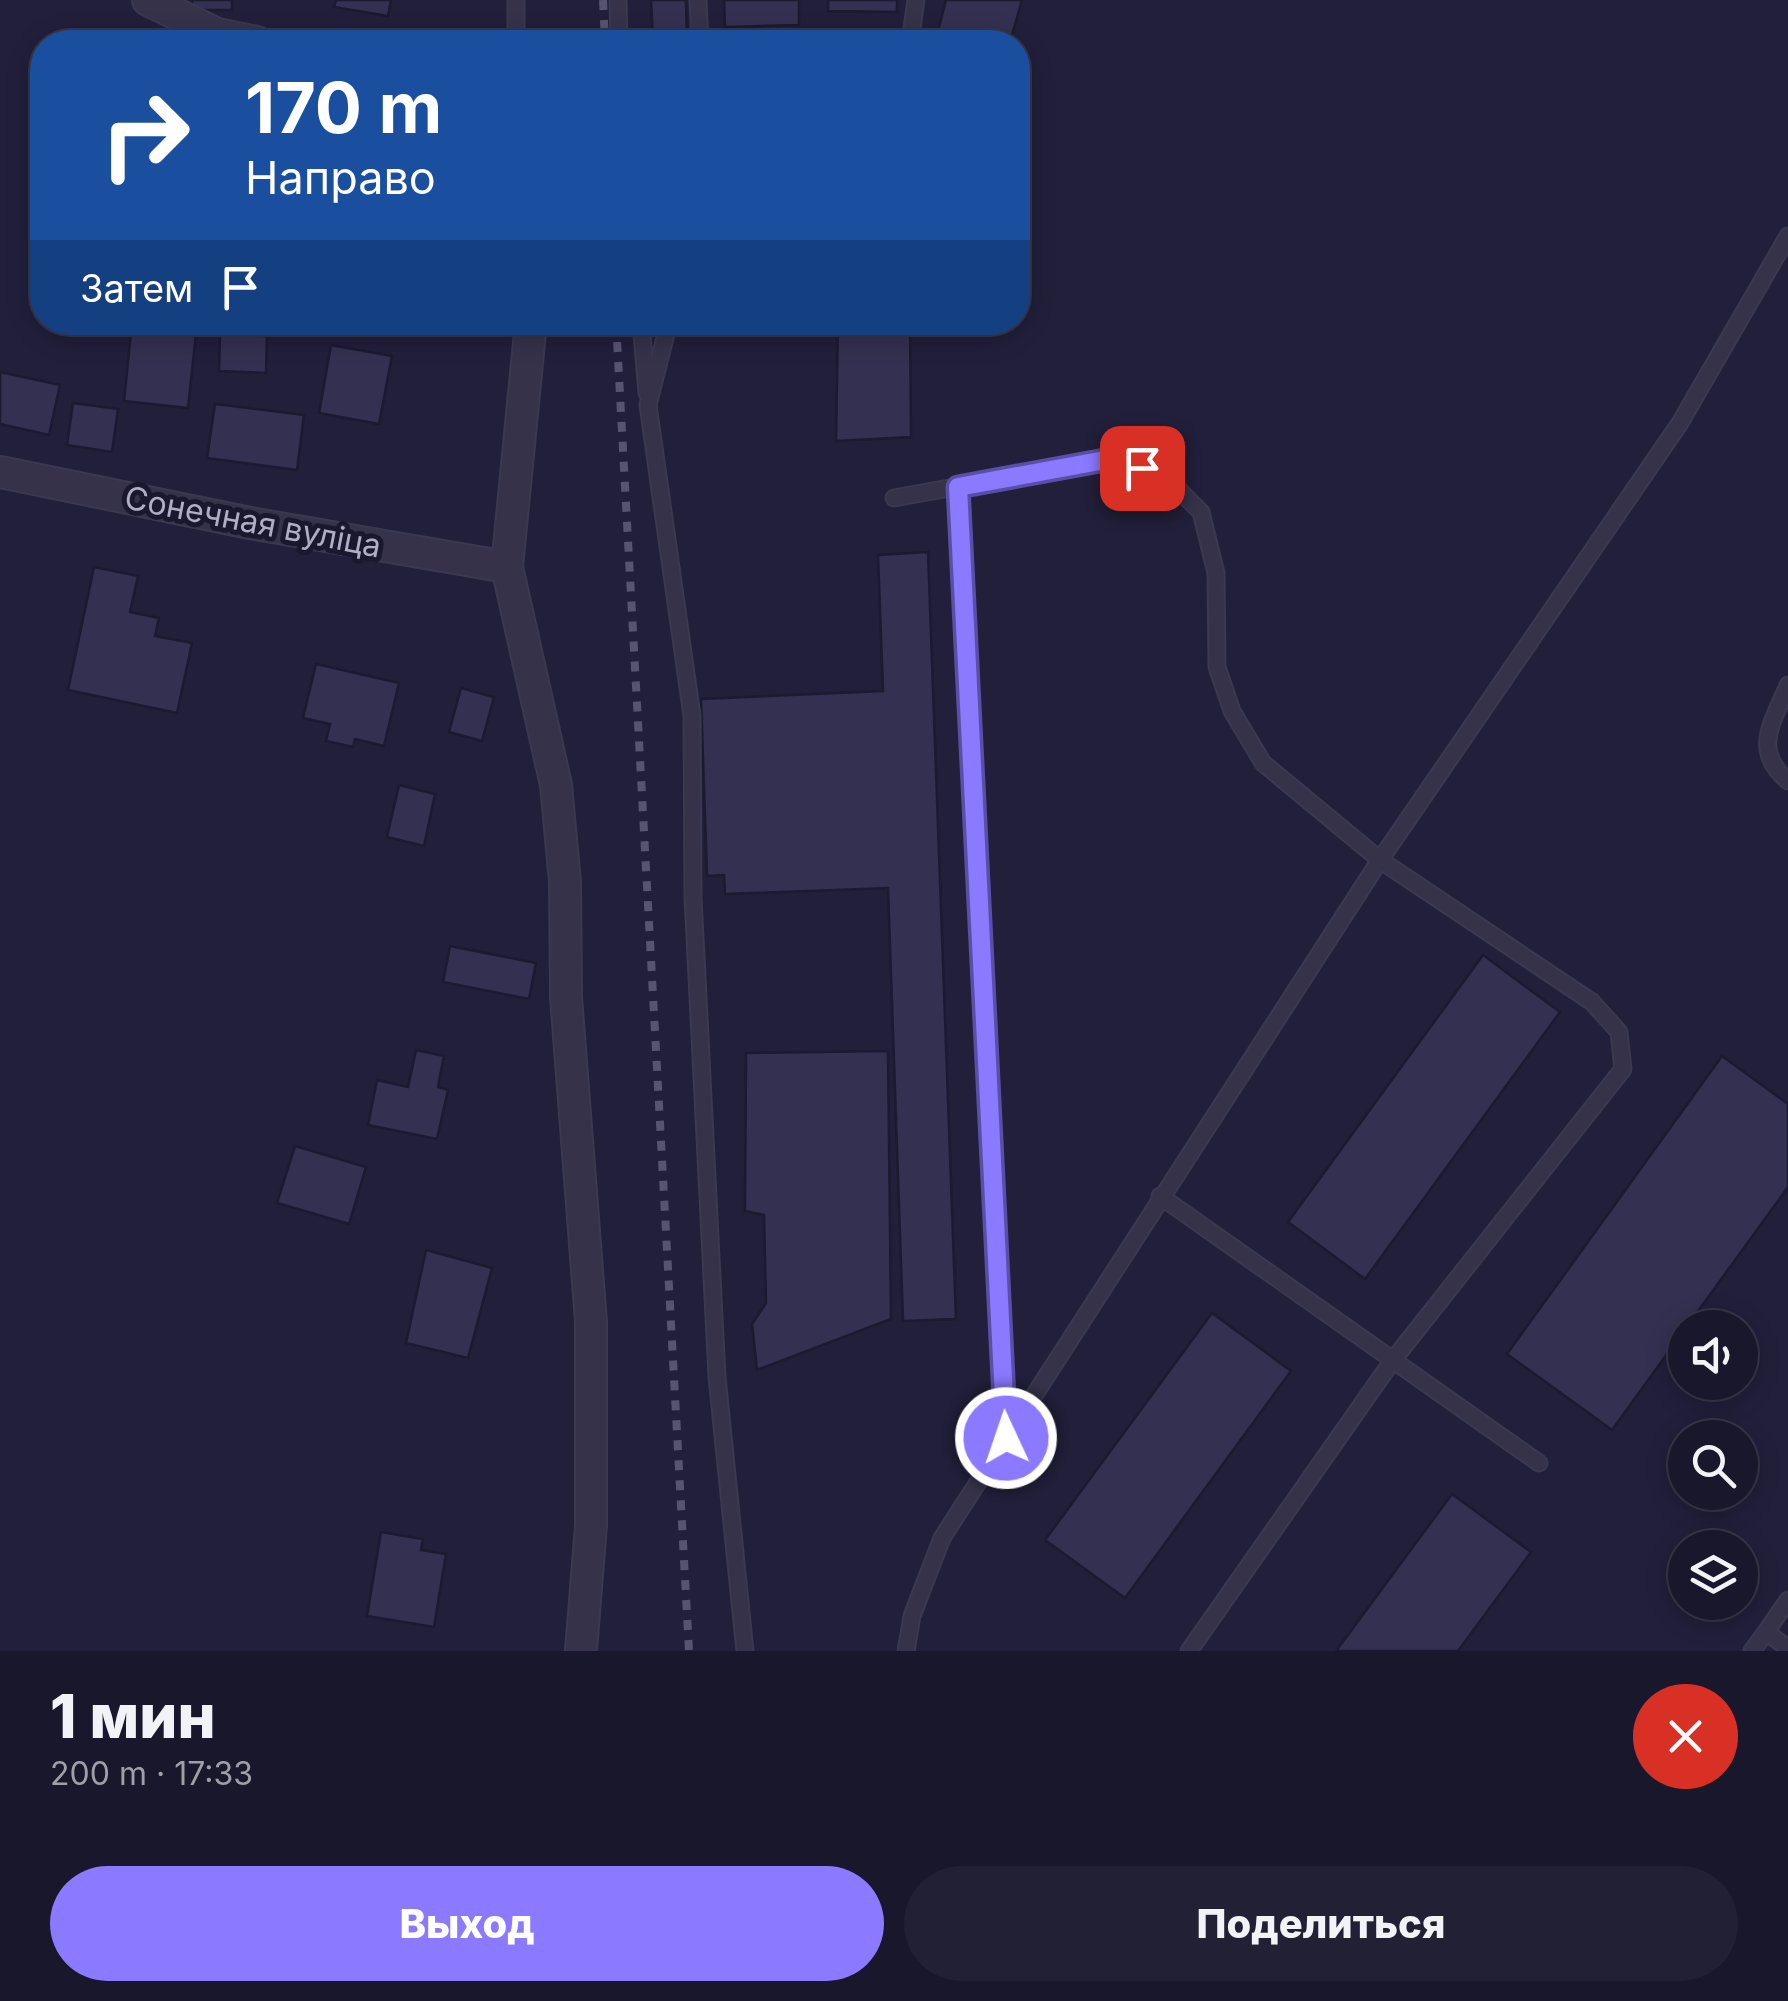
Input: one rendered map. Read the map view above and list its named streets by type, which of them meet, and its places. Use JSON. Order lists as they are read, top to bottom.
{
  "streets": {
    "street": ["Сонечная вуліца"]
  },
  "page": {
    "turn": ["170 m", "Направо"],
    "then": "Затем",
    "heading": ["1 мин", "200 m · 17:33"],
    "buttons": ["Выход", "Поделиться"]
  }
}
